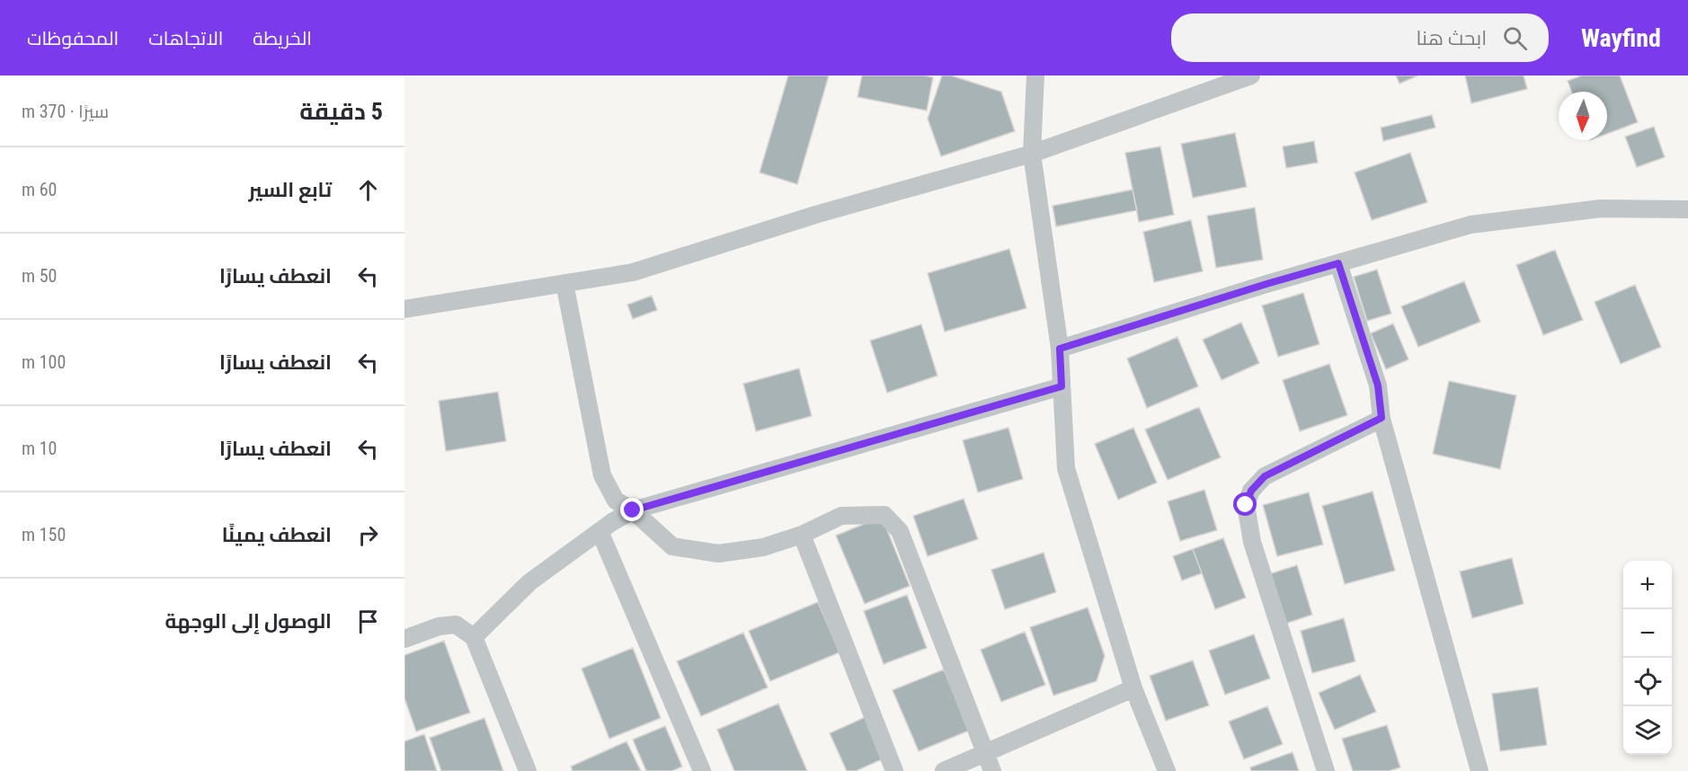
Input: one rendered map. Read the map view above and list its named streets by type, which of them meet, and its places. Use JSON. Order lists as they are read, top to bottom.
{
  "north": "bottom",
  "page": {
    "header": "Wayfind",
    "search": "ابحث هنا",
    "nav": ["الخريطة", "الاتجاهات", "المحفوظات"],
    "heading": ["5 دقيقة", "سيرًا · 370 m"],
    "list": [
      ["تابع السير", "60 m"],
      ["انعطف يسارًا", "50 m"],
      ["انعطف يسارًا", "100 m"],
      ["انعطف يسارًا", "10 m"],
      ["انعطف يمينًا", "150 m"],
      "الوصول إلى الوجهة"
    ],
    "map_buttons": ["+", "−"]
  }
}
